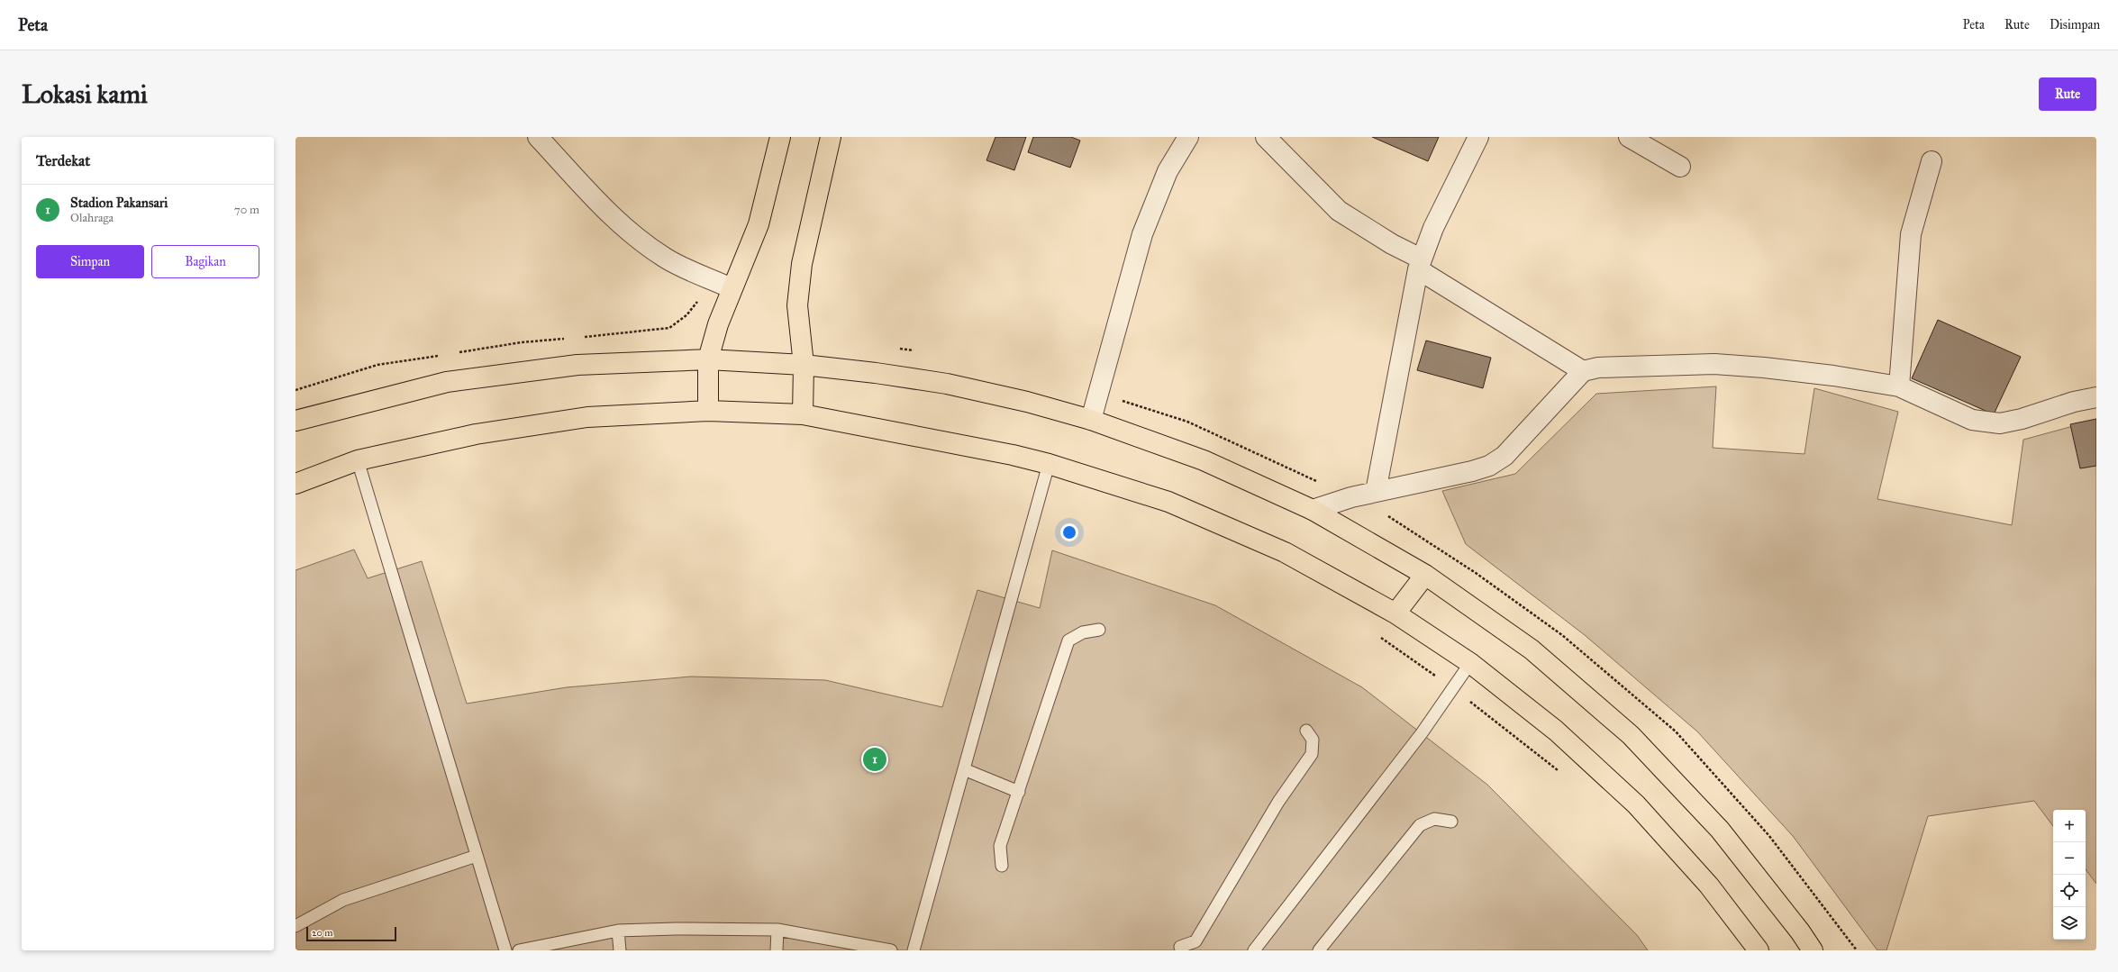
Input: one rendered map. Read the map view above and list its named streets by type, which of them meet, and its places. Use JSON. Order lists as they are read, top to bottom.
{
  "scale_bar": "20 m",
  "page": {
    "header": "Peta",
    "nav": ["Peta", "Rute", "Disimpan"],
    "buttons": [
      "Rute",
      ["Simpan", "Bagikan"]
    ],
    "title": "Lokasi kami",
    "heading": "Terdekat",
    "list": [
      {
        "mark": "1",
        "name": "Stadion Pakansari",
        "note": "Olahraga",
        "value": "70 m"
      }
    ],
    "pins": "1",
    "map_buttons": ["+", "−"],
    "scale": "20 m"
  }
}
